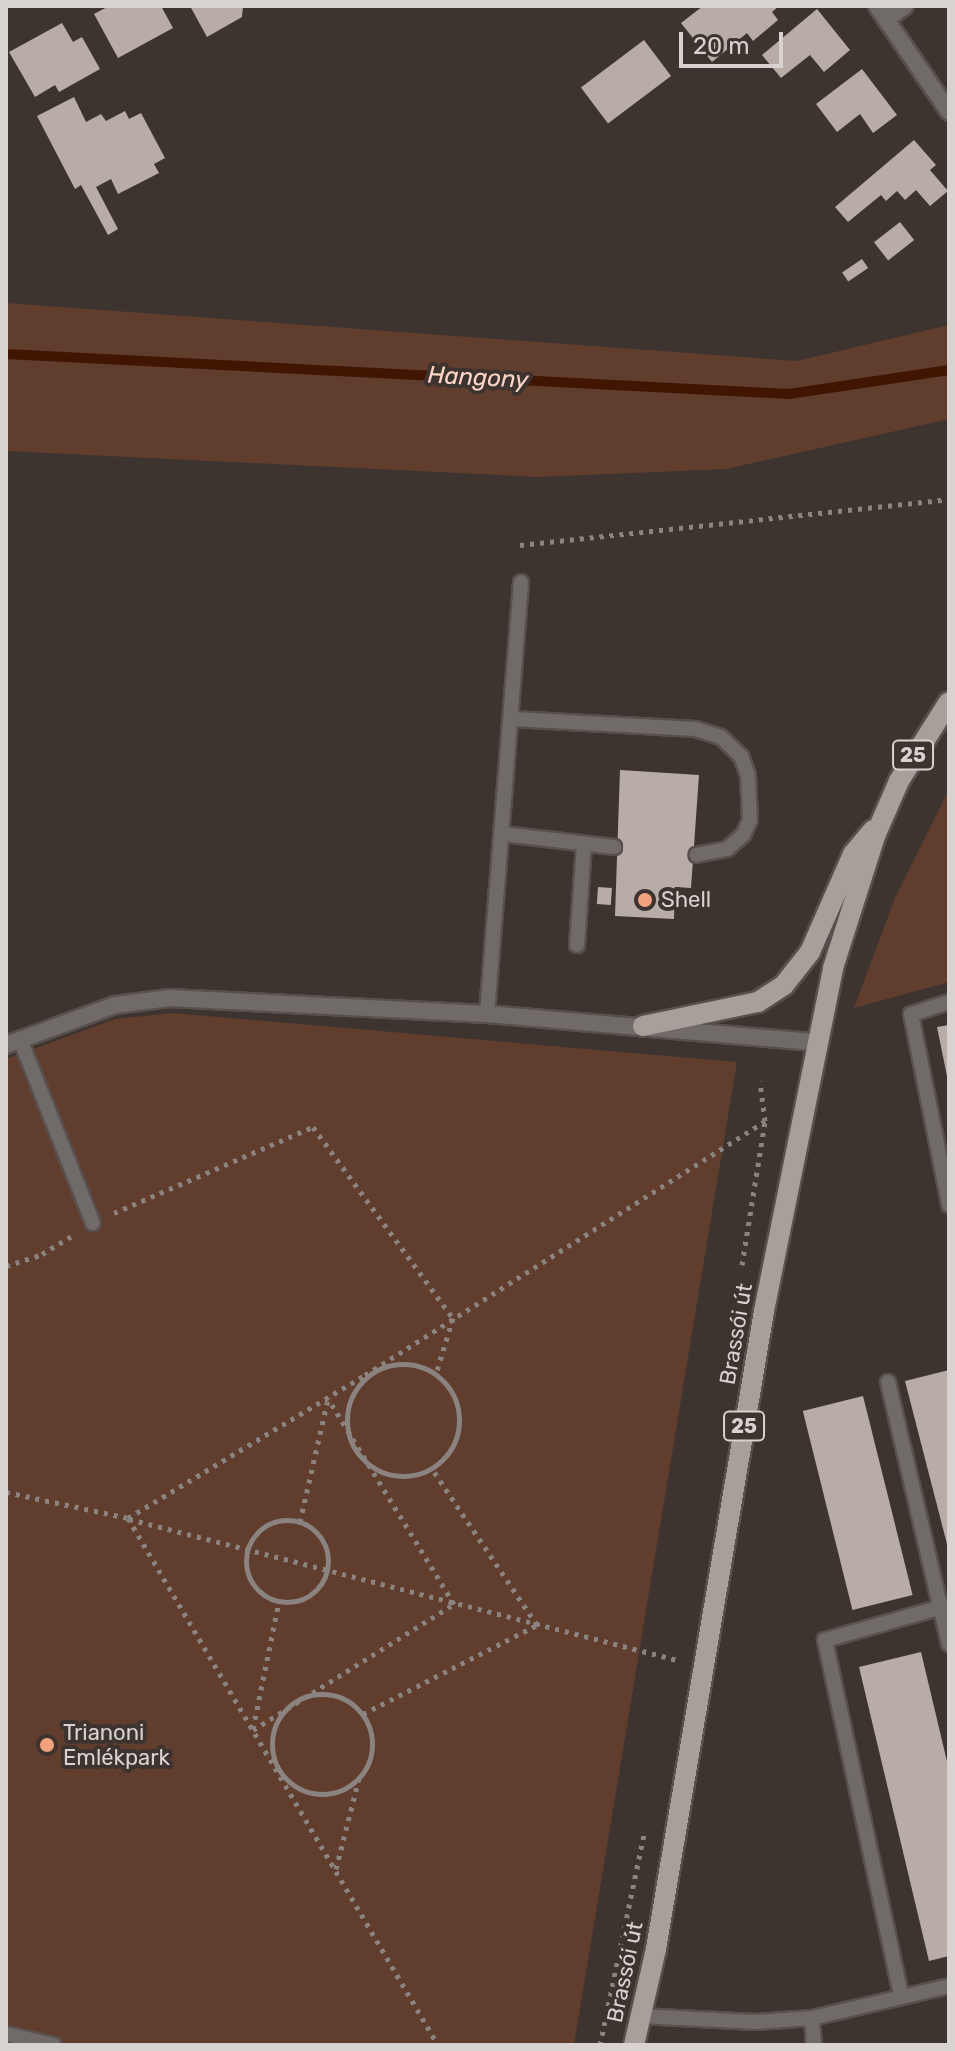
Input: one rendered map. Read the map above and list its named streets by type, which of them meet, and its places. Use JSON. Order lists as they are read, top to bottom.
{
  "streets": {
    "main road": ["25", "Brassói út"]
  },
  "water": ["Hangony"],
  "places": ["Shell", "Trianoni Emlékpark"],
  "scale_bar": "20 m"
}
